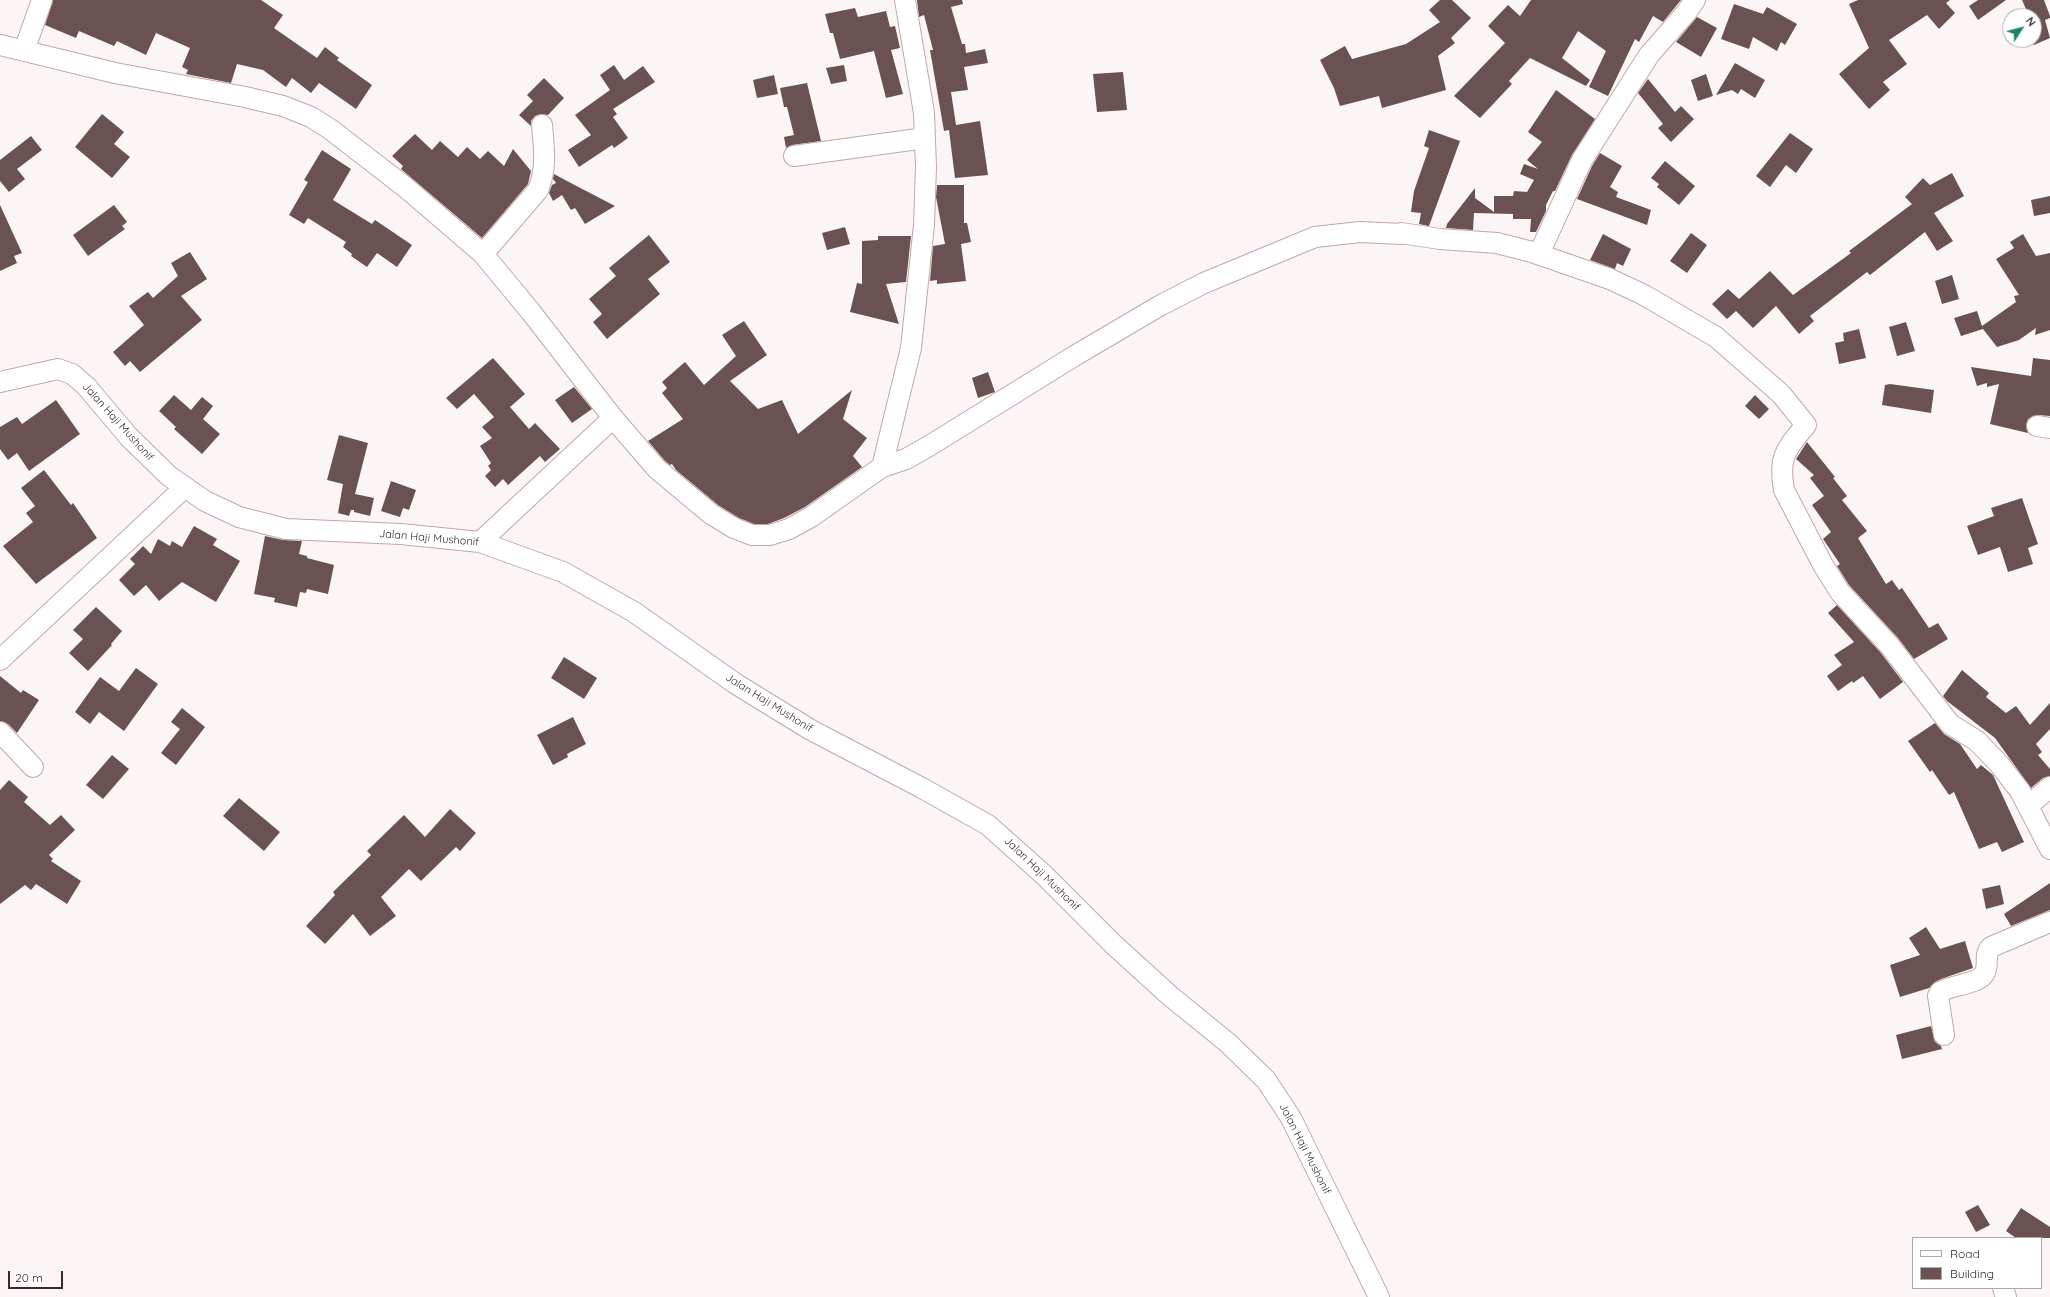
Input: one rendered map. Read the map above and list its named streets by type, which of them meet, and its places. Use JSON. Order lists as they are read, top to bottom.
{
  "streets": {
    "street": ["Jalan Haji Mushonif"]
  },
  "legend": ["Road", "Building"],
  "scale_bar": "20 m",
  "north": "top right"
}
